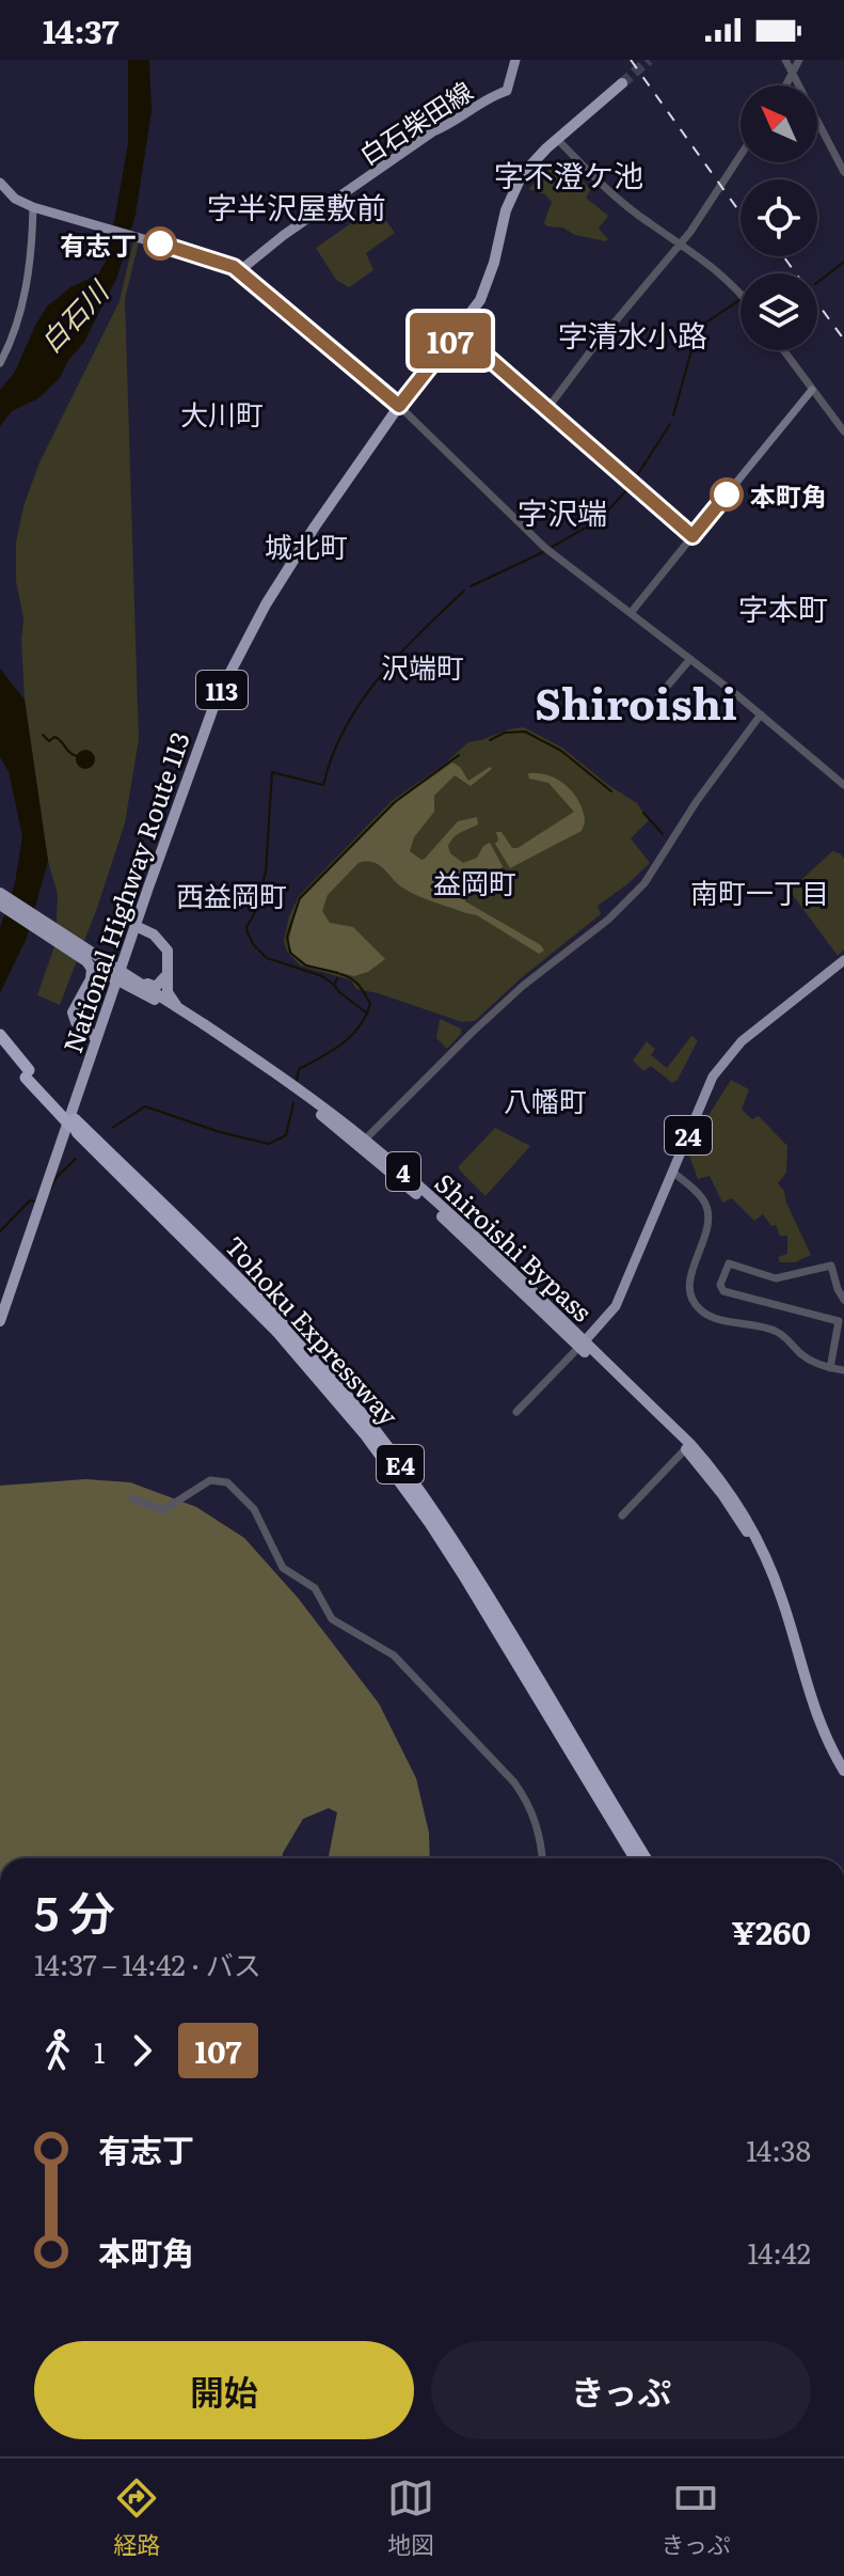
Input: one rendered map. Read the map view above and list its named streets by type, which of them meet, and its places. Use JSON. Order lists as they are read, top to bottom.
{
  "streets": {
    "highway": [
      "113",
      "National Highway Route 113",
      "4",
      "Shiroishi Bypass",
      "Tohoku Expressway",
      "E4"
    ],
    "main road": ["白石柴田線", "24"]
  },
  "crossings": [
    ["24", "Shiroishi Bypass"]
  ],
  "districts": [
    "字不澄ケ池",
    "字半沢屋敷前",
    "字清水小路",
    "大川町",
    "字沢端",
    "城北町",
    "字本町",
    "沢端町",
    "Shiroishi",
    "益岡町",
    "南町一丁目",
    "西益岡町",
    "八幡町"
  ],
  "water": ["白石川"],
  "places": ["有志丁", "本町角"],
  "lines": ["bus line 107"],
  "north": "top left",
  "page": {
    "status": "14:37",
    "on_map": "107",
    "heading": ["5 分", "14:37 – 14:42 · バス", "¥260"],
    "legs": ["1", "107"],
    "list": [
      {
        "name": "有志丁",
        "value": "14:38"
      },
      {
        "name": "本町角",
        "value": "14:42"
      }
    ],
    "buttons": ["開始", "きっぷ"],
    "tabs": ["経路", "地図", "きっぷ"]
  }
}
